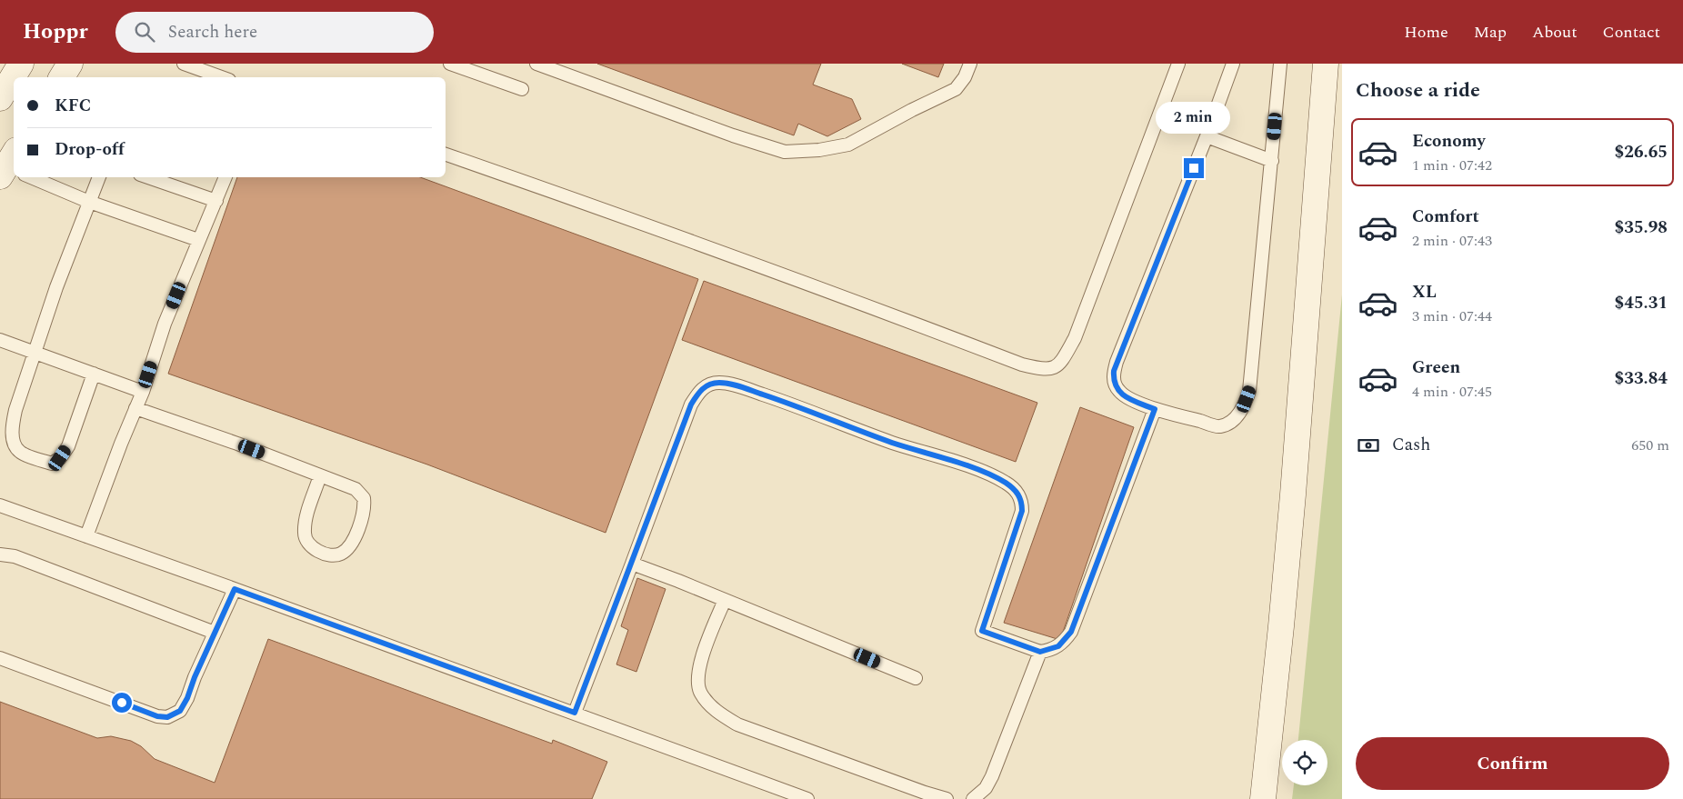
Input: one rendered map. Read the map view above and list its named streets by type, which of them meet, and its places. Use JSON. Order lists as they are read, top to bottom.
{
  "page": {
    "header": "Hoppr",
    "search": "Search here",
    "nav": [
      "Home",
      "Map",
      "About",
      "Contact"
    ],
    "heading": "Choose a ride",
    "banner": ["KFC", "Drop-off"],
    "bubble": "2 min",
    "list": [
      {
        "name": "Economy",
        "note": "1 min · 07:42",
        "value": "$26.65"
      },
      {
        "name": "Comfort",
        "note": "2 min · 07:43",
        "value": "$35.98"
      },
      {
        "name": "XL",
        "note": "3 min · 07:44",
        "value": "$45.31"
      },
      {
        "name": "Green",
        "note": "4 min · 07:45",
        "value": "$33.84"
      }
    ],
    "pay": ["Cash", "650 m"],
    "buttons": "Confirm"
  }
}
